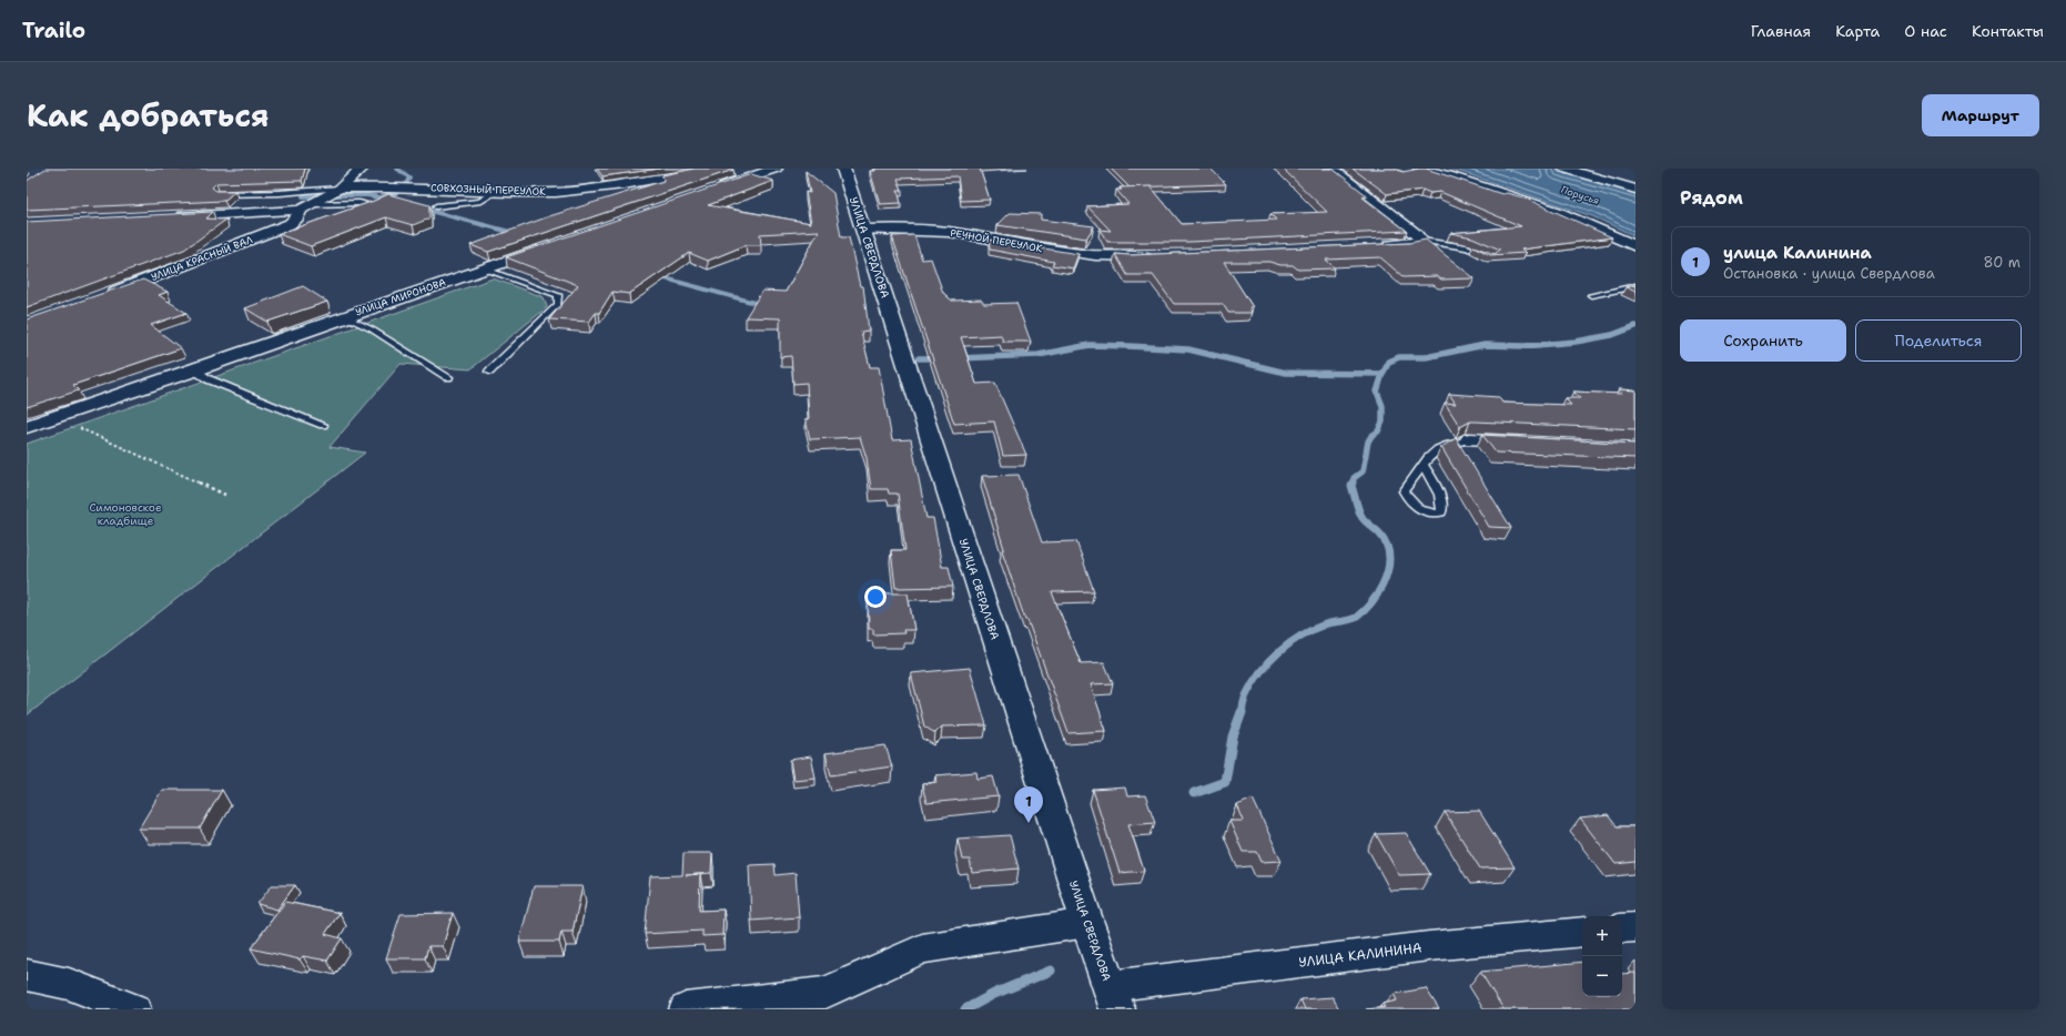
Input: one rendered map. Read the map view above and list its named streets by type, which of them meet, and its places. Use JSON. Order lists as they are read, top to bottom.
{
  "streets": {
    "street": [
      "СОВХОЗНЫЙ ПЕРЕУЛОК",
      "РЕЧНОЙ ПЕРЕУЛОК",
      "УЛИЦА СВЕРДЛОВА",
      "УЛИЦА КРАСНЫЙ ВАЛ",
      "УЛИЦА МИРОНОВА",
      "УЛИЦА КАЛИНИНА"
    ]
  },
  "crossings": [
    ["СОВХОЗНЫЙ ПЕРЕУЛОК", "УЛИЦА КРАСНЫЙ ВАЛ"],
    ["РЕЧНОЙ ПЕРЕУЛОК", "УЛИЦА СВЕРДЛОВА"],
    ["УЛИЦА СВЕРДЛОВА", "УЛИЦА КАЛИНИНА"]
  ],
  "water": ["Порусья"],
  "parks": ["Симоновское кладбище"],
  "page": {
    "header": "Trailo",
    "nav": [
      "Главная",
      "Карта",
      "О нас",
      "Контакты"
    ],
    "title": "Как добраться",
    "buttons": [
      "Маршрут",
      ["Сохранить", "Поделиться"]
    ],
    "heading": "Рядом",
    "list": [
      {
        "mark": "1",
        "name": "улица Калинина",
        "note": "Остановка · улица Свердлова",
        "value": "80 m"
      }
    ],
    "pins": "1",
    "map_buttons": ["+", "−"]
  }
}
